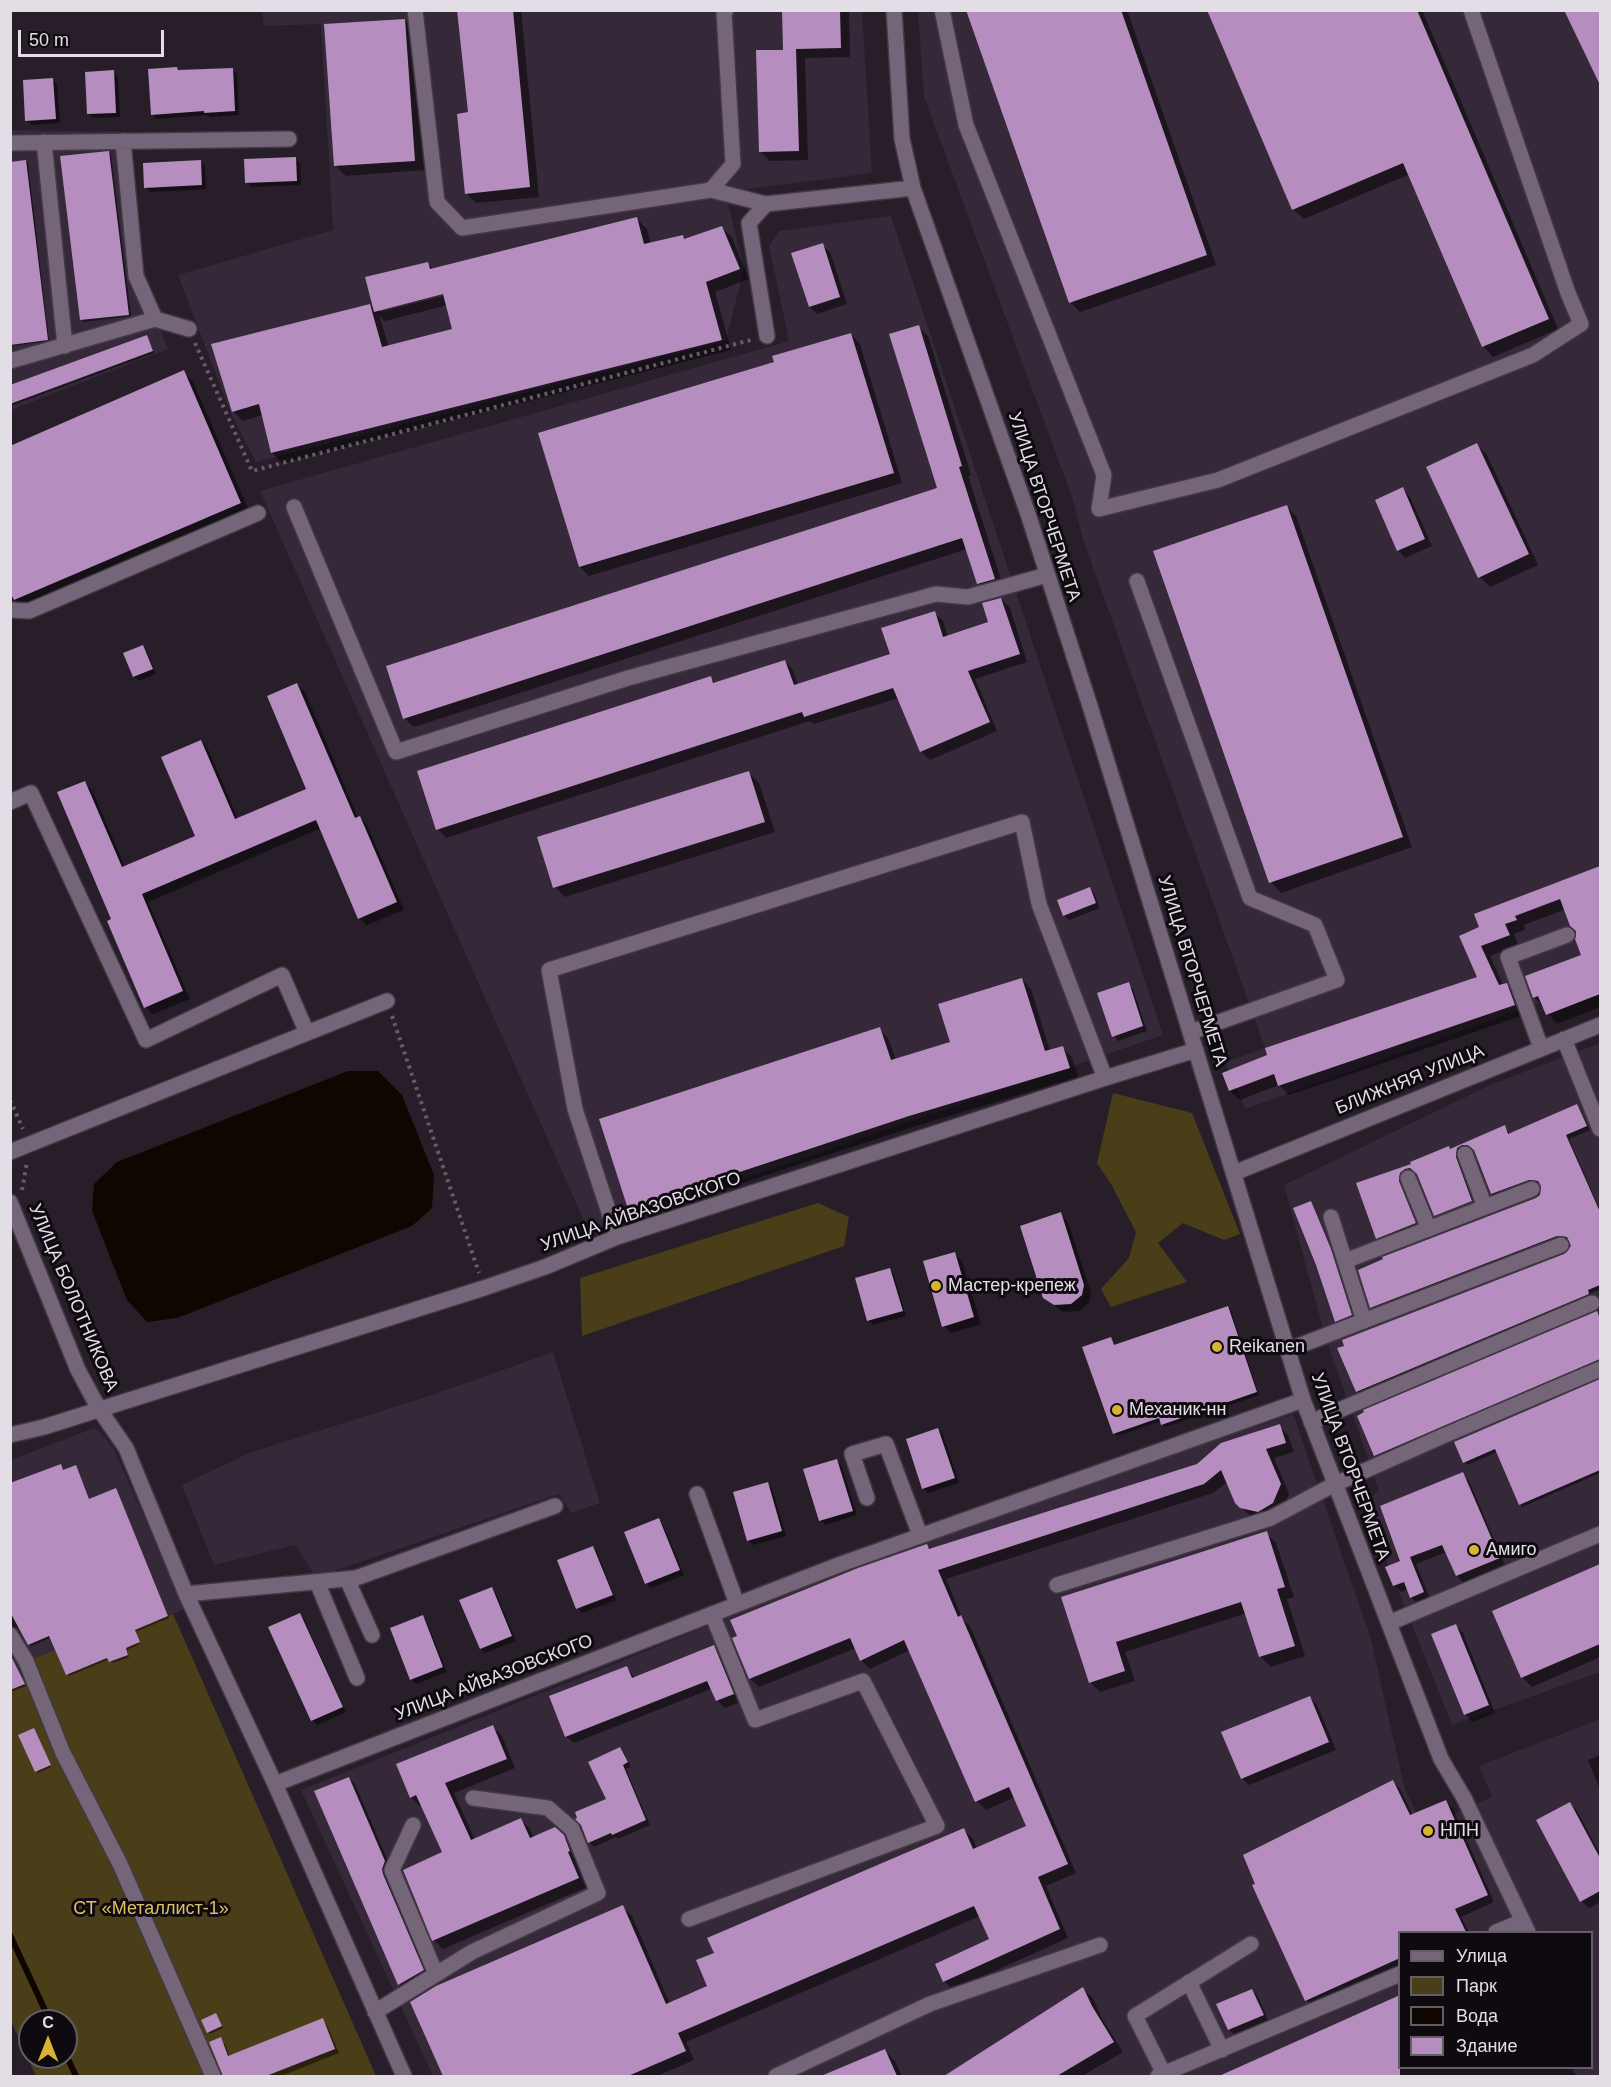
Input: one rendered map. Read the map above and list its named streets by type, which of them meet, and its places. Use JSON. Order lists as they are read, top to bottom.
{
  "streets": {
    "street": [
      "УЛИЦА ВТОРЧЕРМЕТА",
      "БЛИЖНЯЯ УЛИЦА",
      "УЛИЦА АЙВАЗОВСКОГО",
      "УЛИЦА БОЛОТНИКОВА"
    ]
  },
  "crossings": [
    ["УЛИЦА ВТОРЧЕРМЕТА", "БЛИЖНЯЯ УЛИЦА"],
    ["УЛИЦА ВТОРЧЕРМЕТА", "УЛИЦА АЙВАЗОВСКОГО"],
    ["УЛИЦА АЙВАЗОВСКОГО", "УЛИЦА БОЛОТНИКОВА"]
  ],
  "parks": ["СТ «Металлист-1»"],
  "places": [
    "Мастер-крепеж",
    "Reikanen",
    "Механик-нн",
    "Амиго",
    "НПН"
  ],
  "legend": [
    "Улица",
    "Парк",
    "Вода",
    "Здание"
  ],
  "scale_bar": "50 m",
  "north": "top"
}
